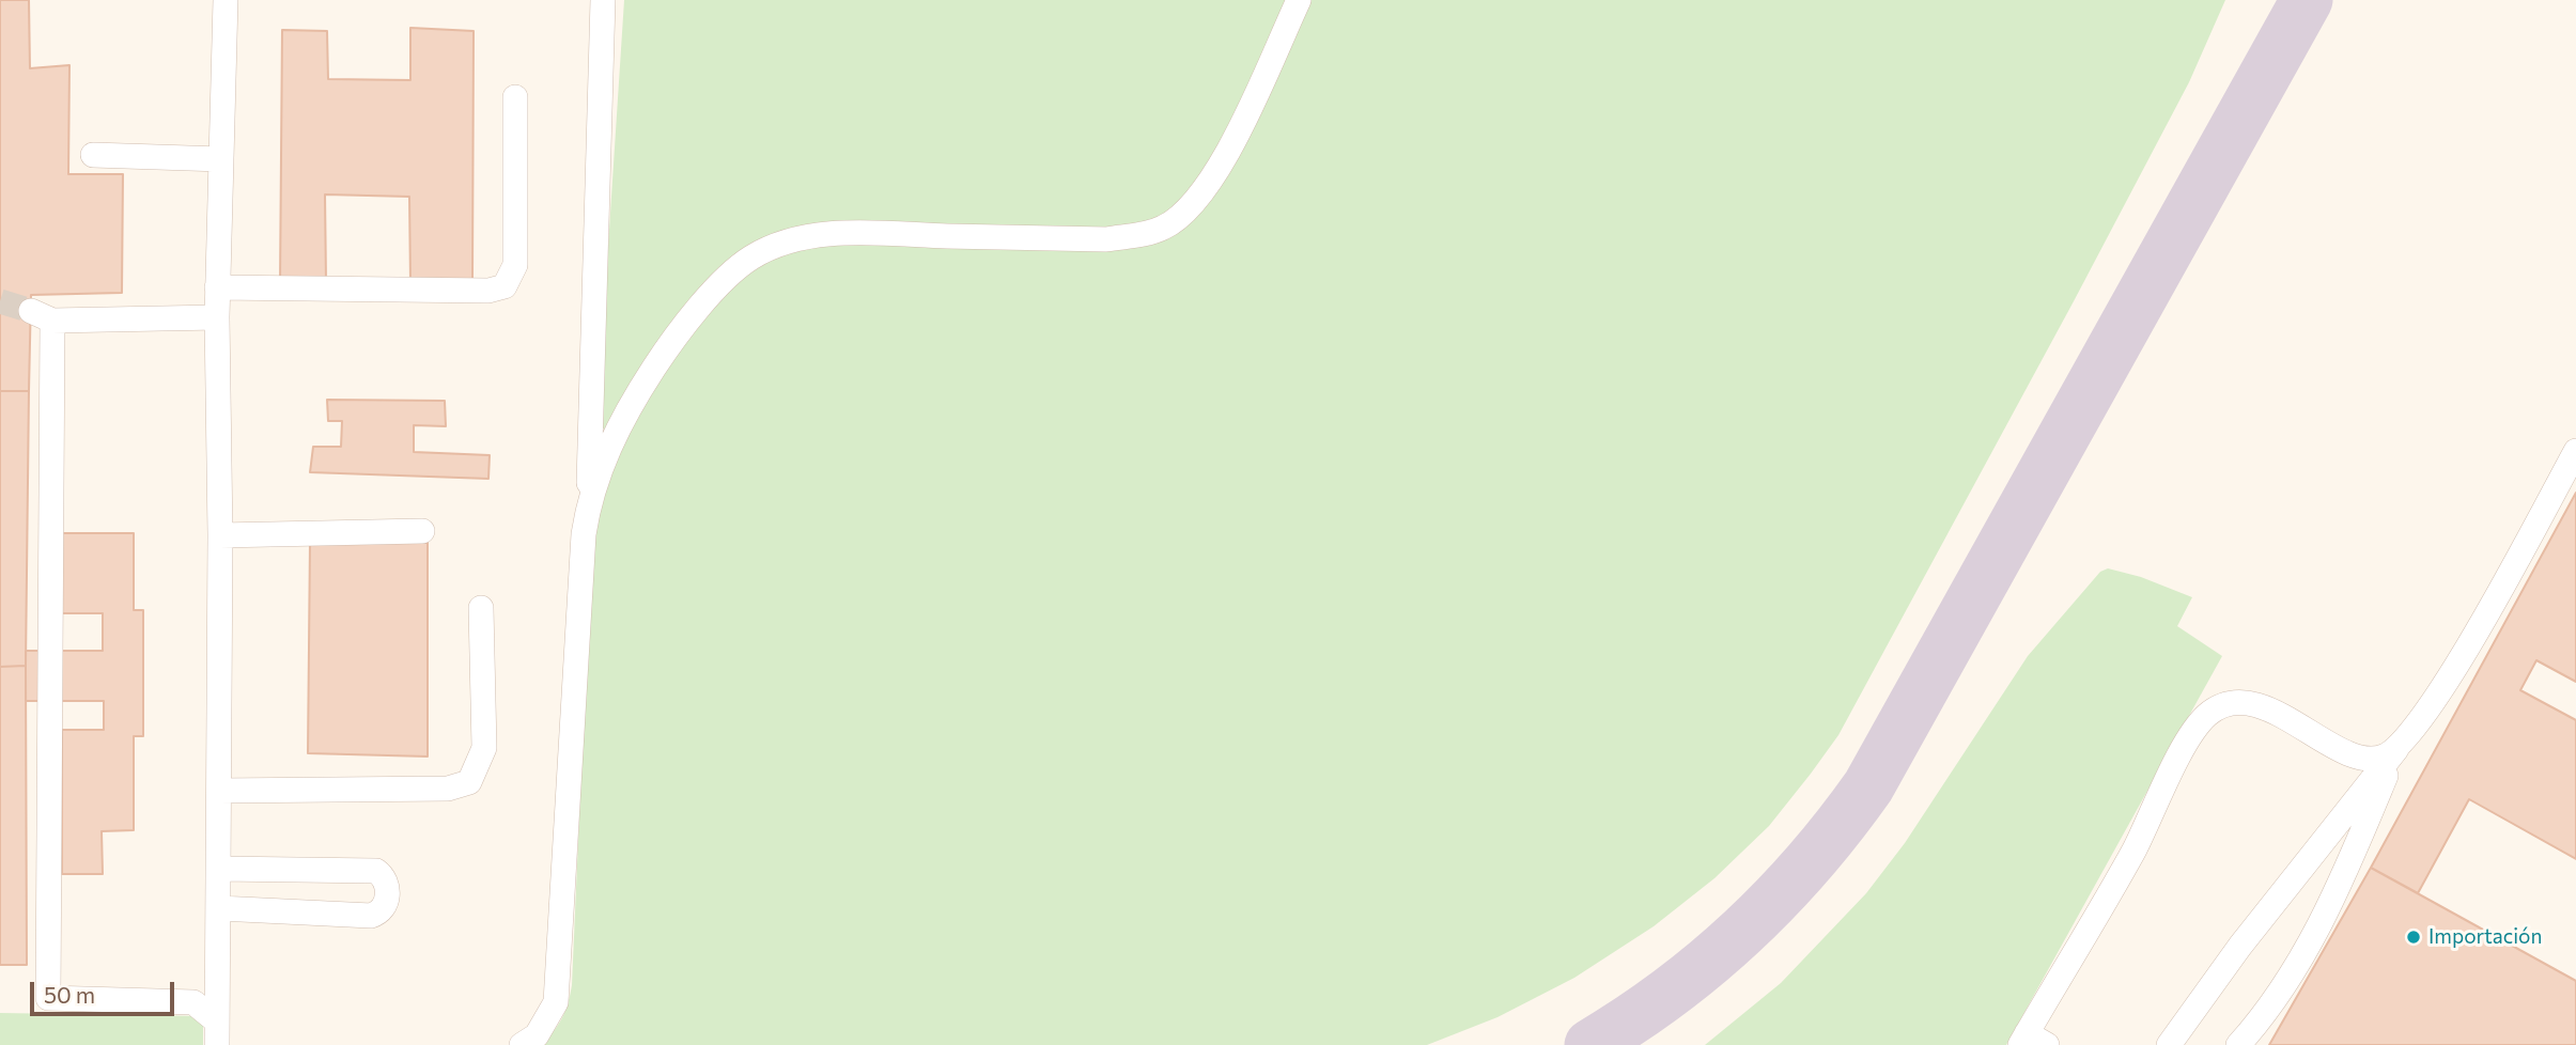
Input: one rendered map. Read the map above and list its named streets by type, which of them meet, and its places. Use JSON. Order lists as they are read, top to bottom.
{
  "places": ["Importación"],
  "scale_bar": "50 m"
}
